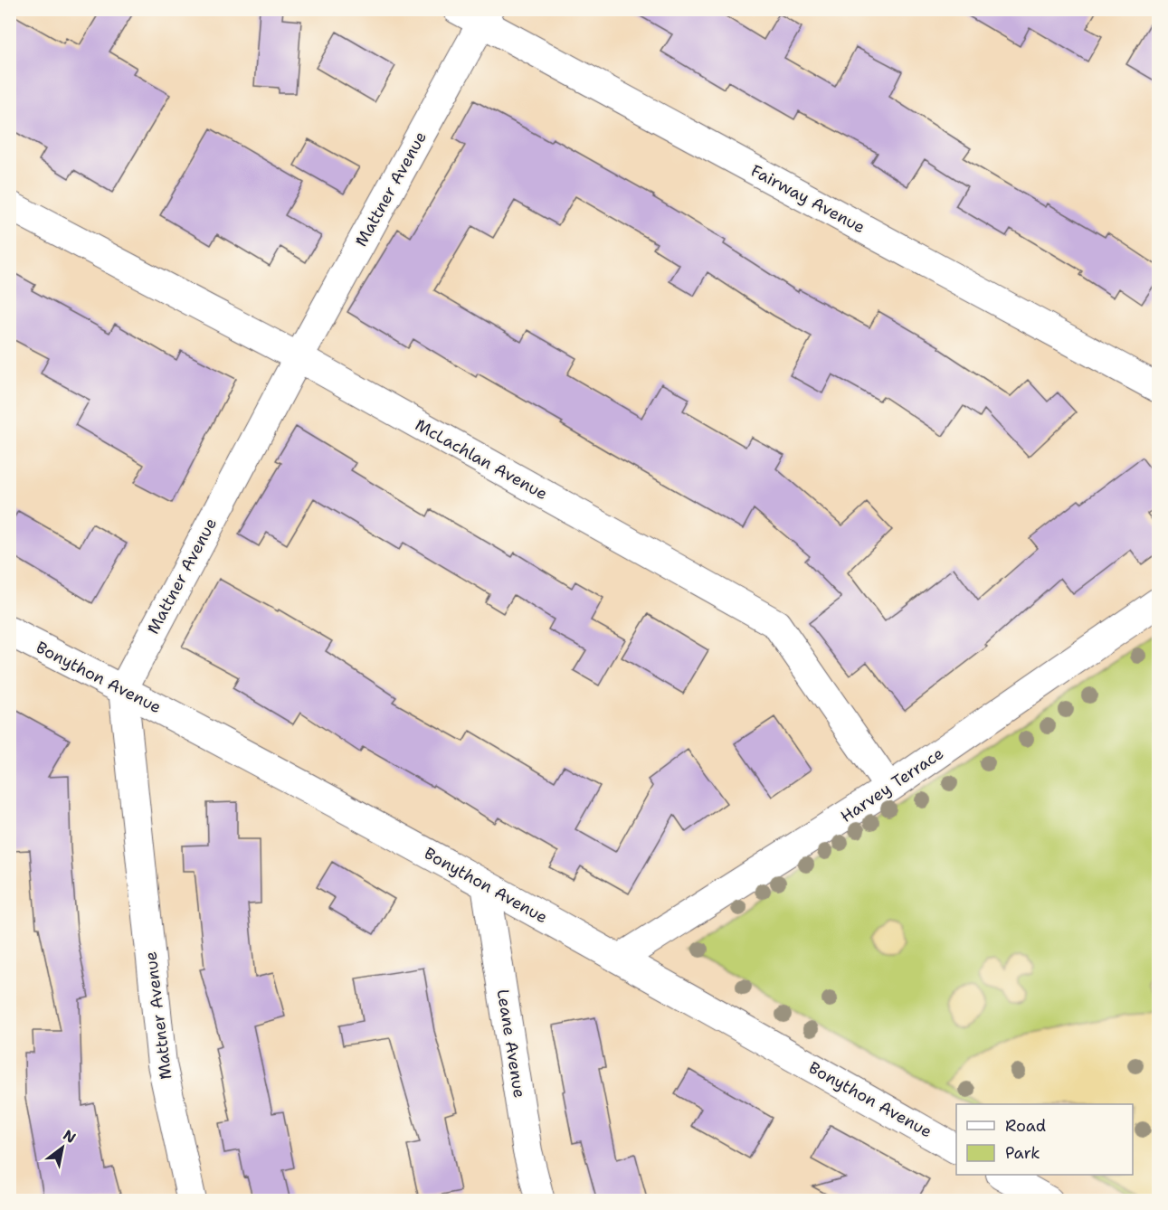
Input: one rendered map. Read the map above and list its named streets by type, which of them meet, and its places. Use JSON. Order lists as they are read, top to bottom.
{
  "streets": {
    "street": [
      "Mattner Avenue",
      "Fairway Avenue",
      "McLachlan Avenue",
      "Bonython Avenue",
      "Harvey Terrace",
      "Leane Avenue"
    ]
  },
  "crossings": [
    ["Mattner Avenue", "Fairway Avenue"],
    ["Mattner Avenue", "McLachlan Avenue"],
    ["Mattner Avenue", "Bonython Avenue"],
    ["McLachlan Avenue", "Harvey Terrace"],
    ["Bonython Avenue", "Harvey Terrace"],
    ["Bonython Avenue", "Leane Avenue"]
  ],
  "legend": ["Road", "Park"],
  "north": "top right"
}
